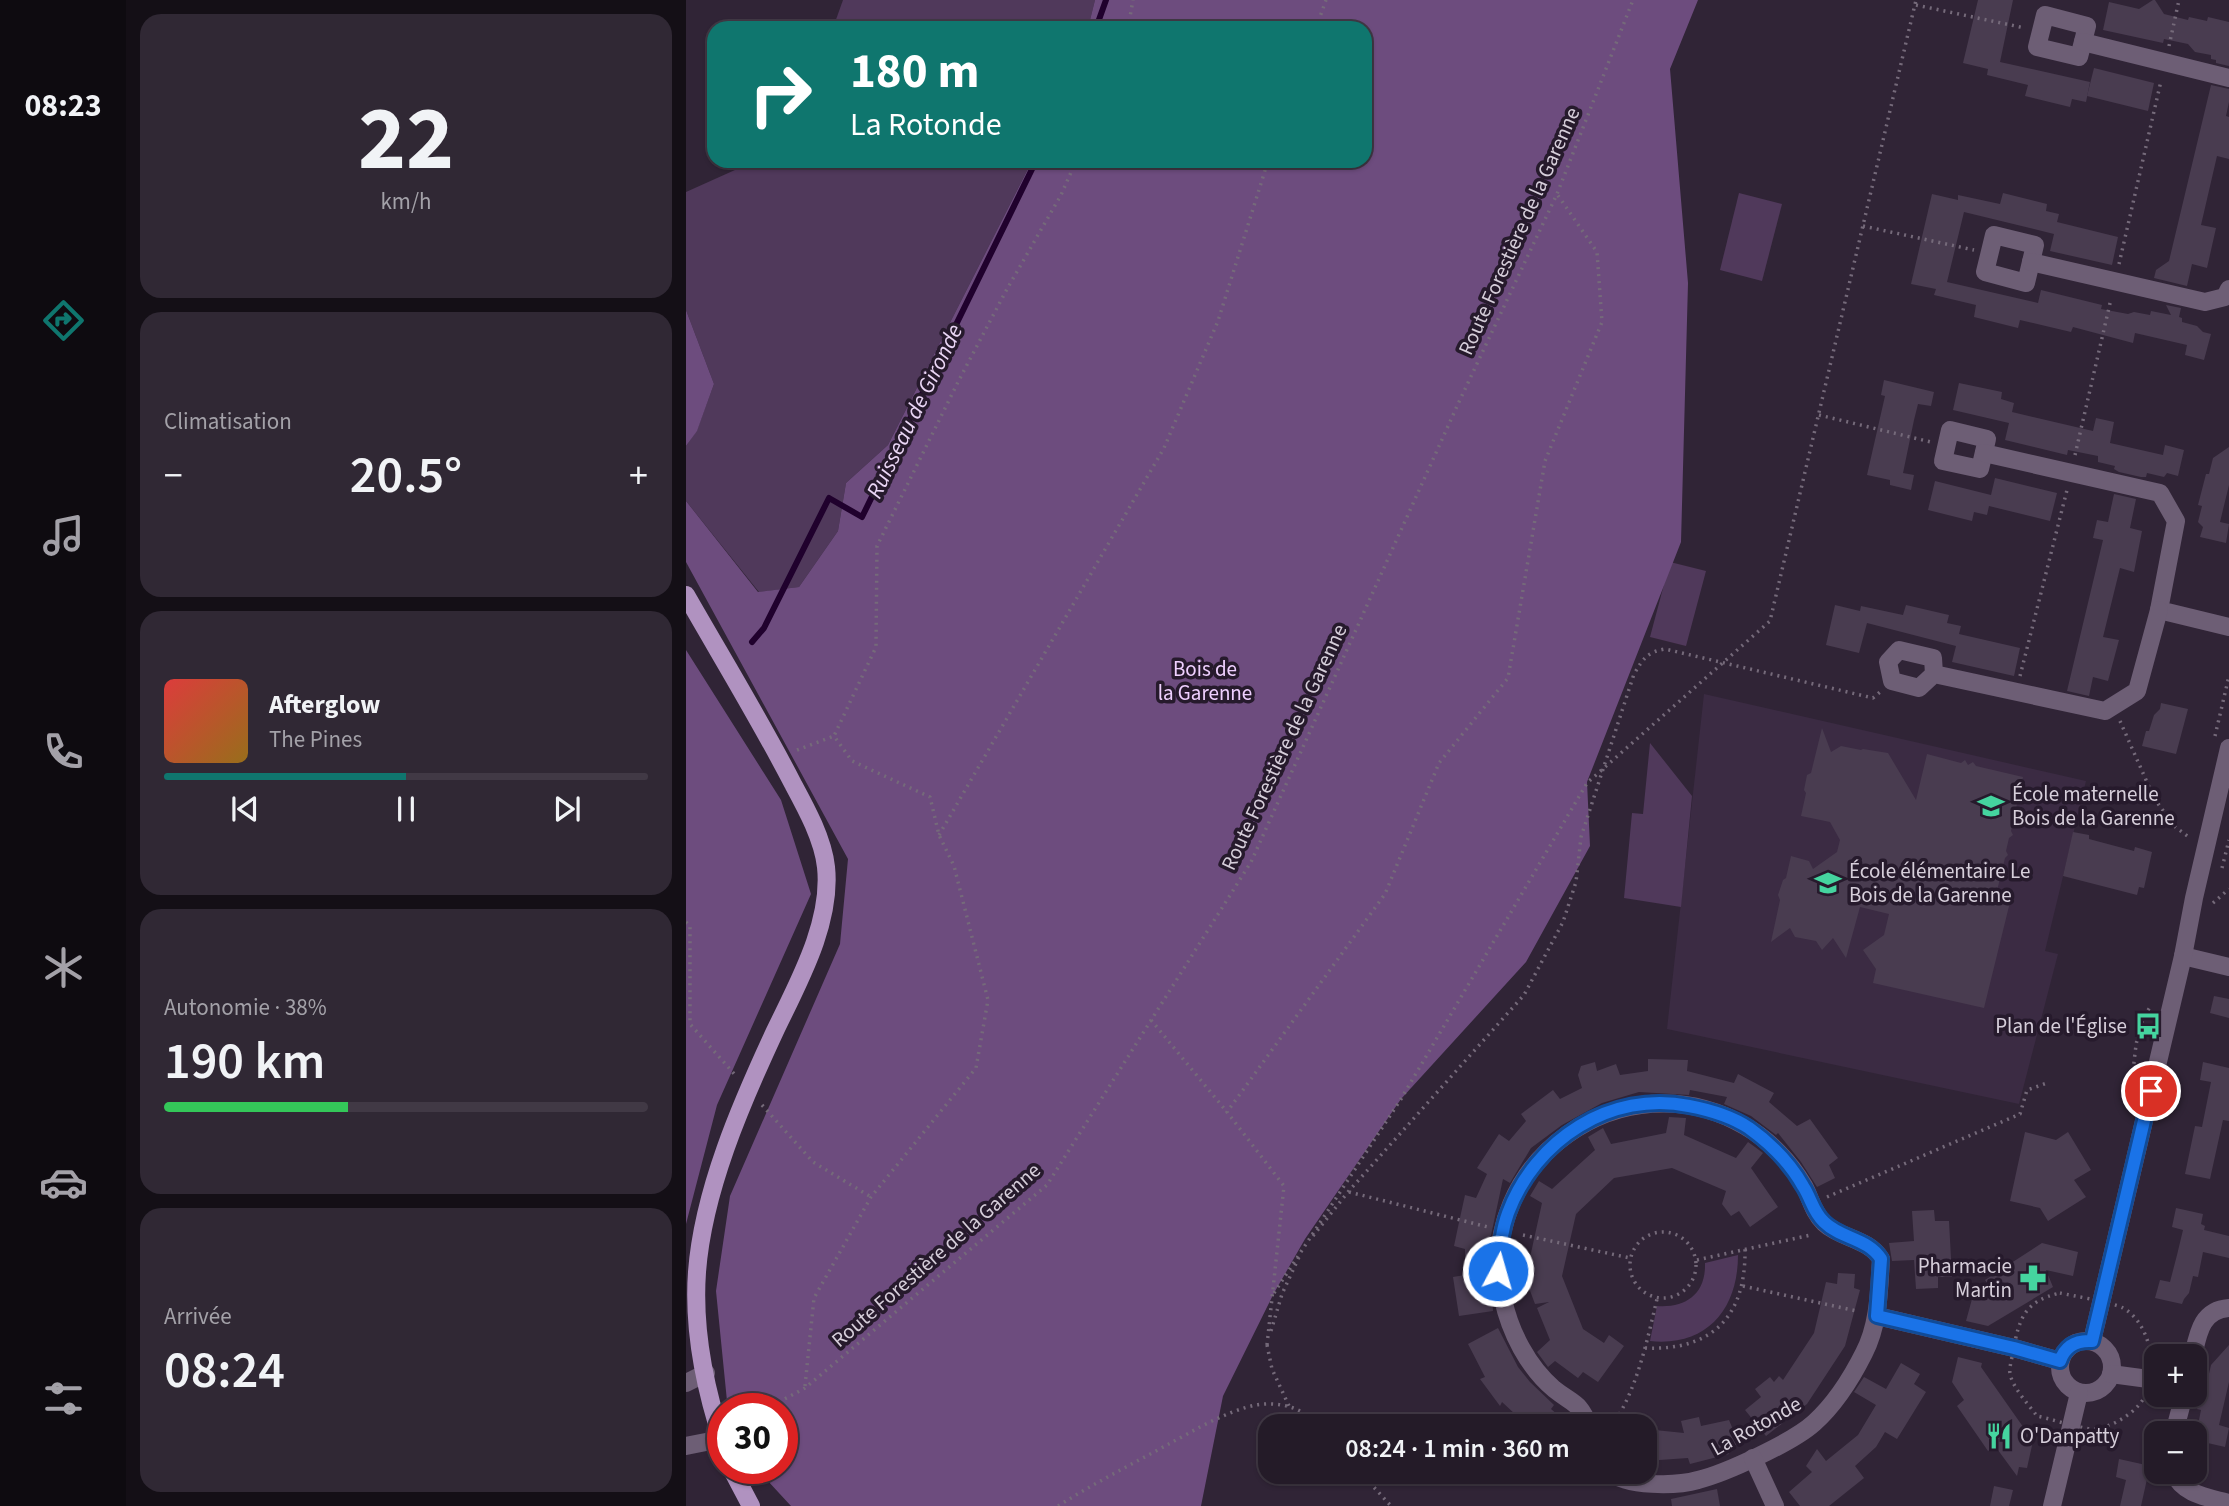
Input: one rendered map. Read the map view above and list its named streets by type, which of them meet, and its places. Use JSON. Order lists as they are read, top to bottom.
{
  "streets": {
    "street": ["La Rotonde"],
    "path": ["Route Forestière de la Garenne"]
  },
  "water": ["Ruisseau de Gironde"],
  "parks": ["Bois de la Garenne"],
  "places": {
    "school or university": ["École maternelle Bois de la Garenne", "École élémentaire Le Bois de la Garenne"],
    "bus stop": ["Plan de l'Église"],
    "pharmacy": ["Pharmacie Martin"],
    "restaurant": ["O'Danpatty"]
  },
  "page": {
    "tabs": "08:23",
    "tile": [
      ["22", "km/h"],
      "Climatisation",
      ["Autonomie · 38%", "190 km"],
      ["Arrivée", "08:24"]
    ],
    "turn": ["180 m", "La Rotonde"],
    "heat": ["−", "20.5°", "+"],
    "song": ["Afterglow", "The Pines"],
    "map_buttons": ["+", "−"],
    "limit": "30",
    "trip": "08:24 · 1 min · 360 m"
  }
}
